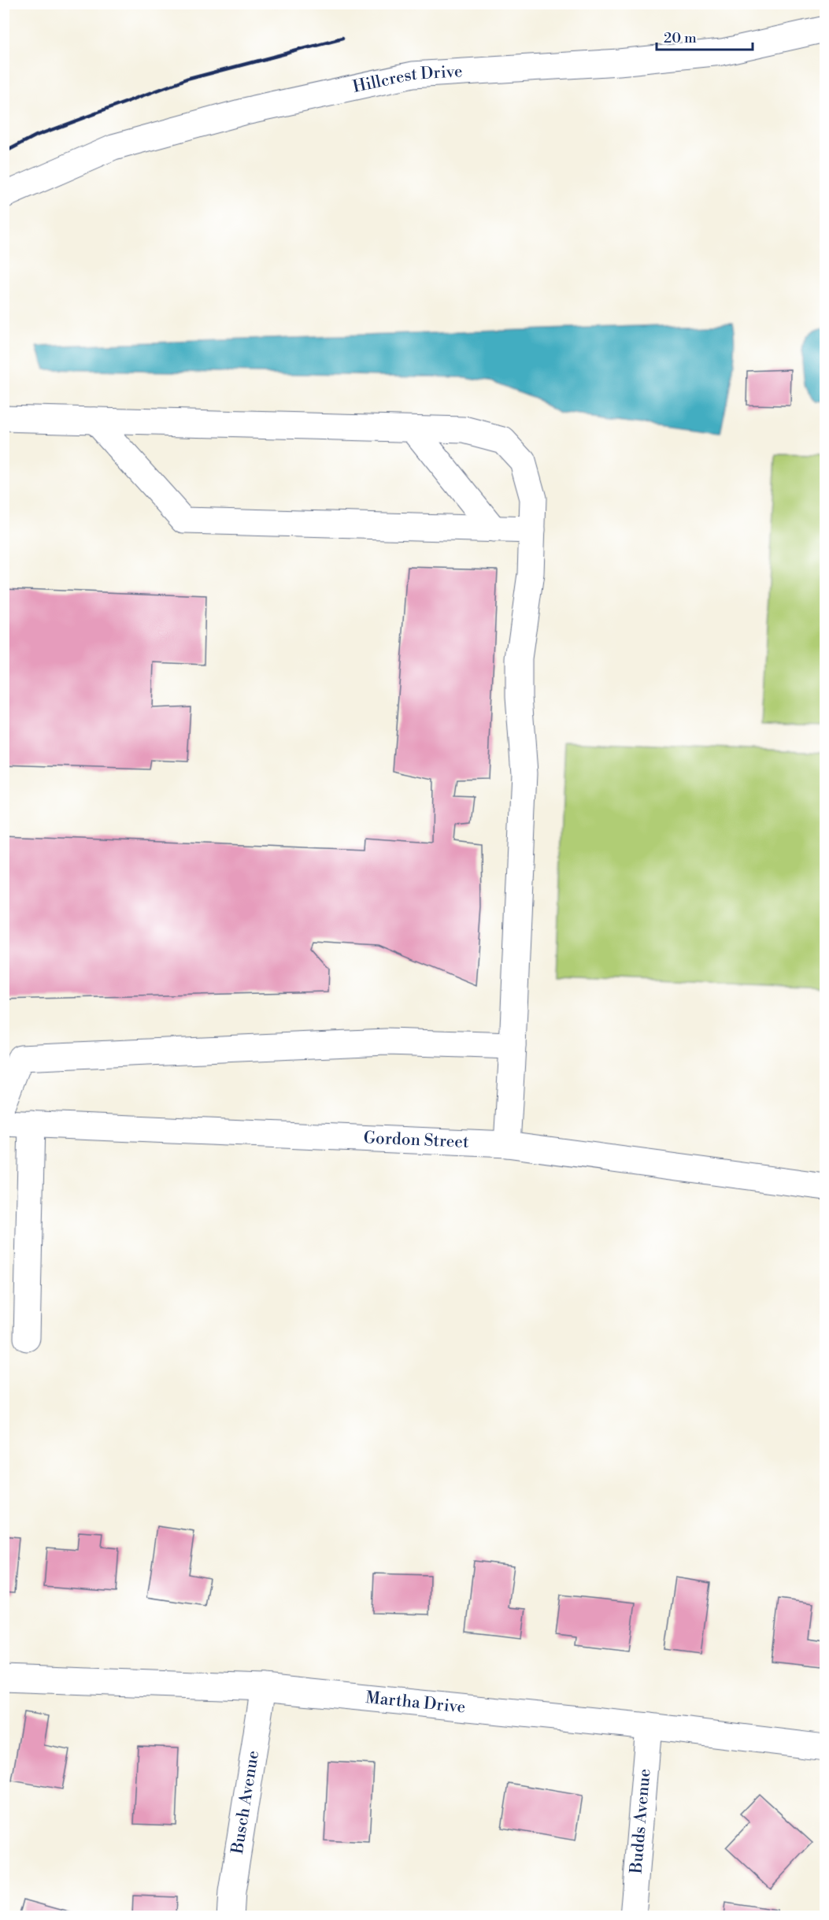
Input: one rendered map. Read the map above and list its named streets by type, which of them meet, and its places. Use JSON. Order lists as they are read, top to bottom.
{
  "streets": {
    "street": [
      "Hillcrest Drive",
      "Gordon Street",
      "Martha Drive",
      "Busch Avenue",
      "Budds Avenue"
    ]
  },
  "crossings": [
    ["Martha Drive", "Busch Avenue"],
    ["Martha Drive", "Budds Avenue"]
  ],
  "scale_bar": "20 m"
}
